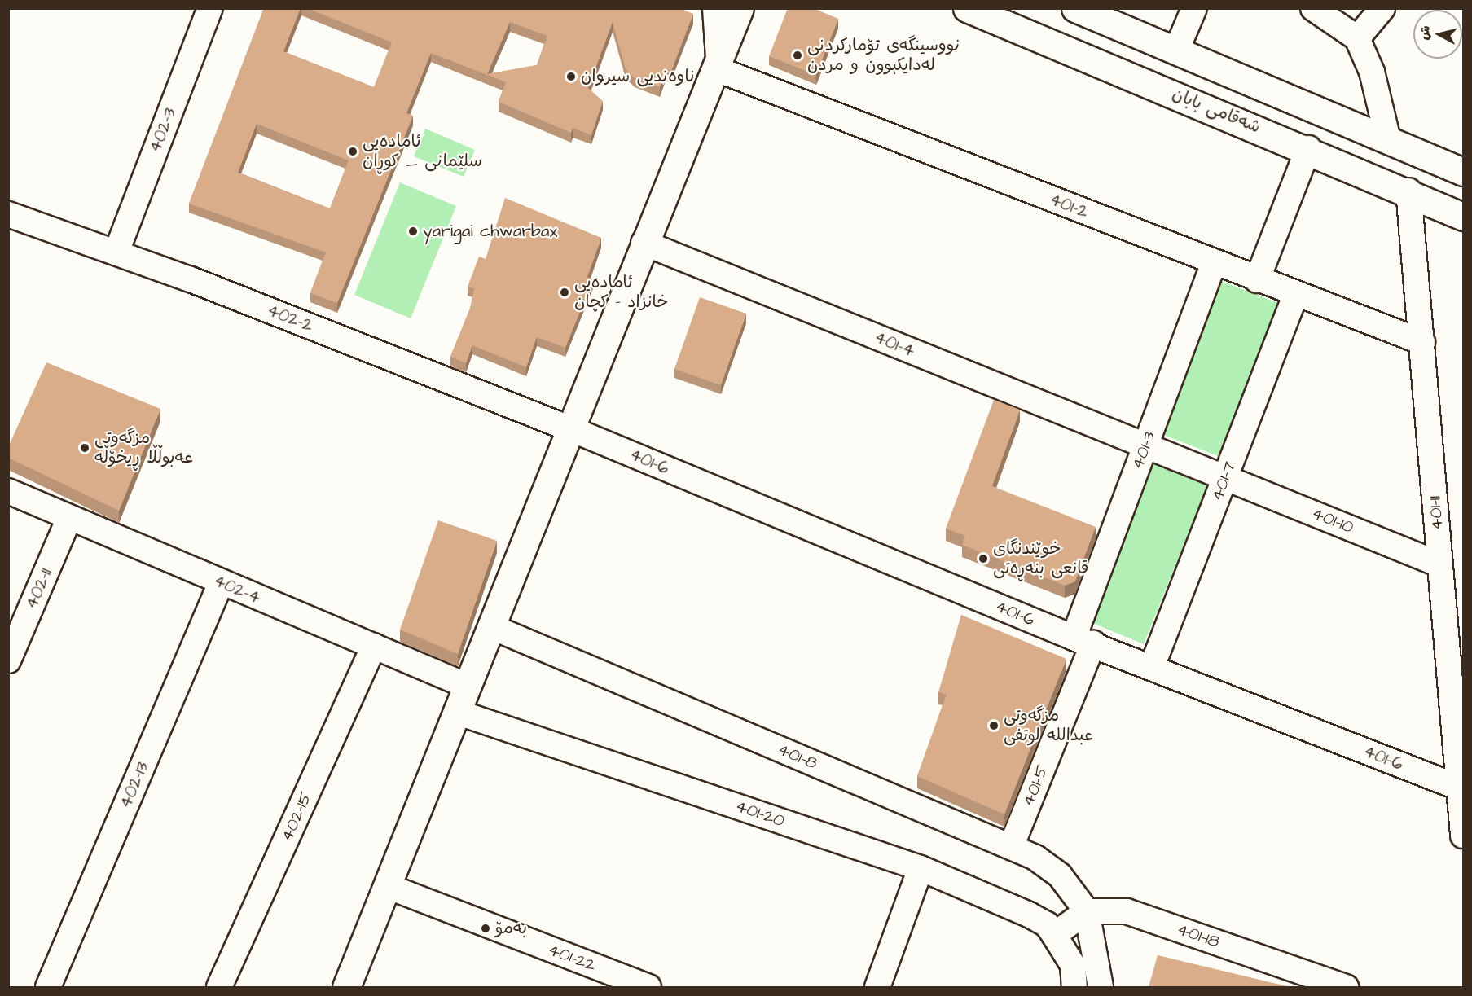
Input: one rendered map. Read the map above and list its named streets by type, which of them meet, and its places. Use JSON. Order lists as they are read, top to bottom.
{
  "streets": {
    "street": [
      "شەقامی بابان",
      "402-3",
      "401-2",
      "402-2",
      "401-4",
      "401-3",
      "401-6",
      "401-7",
      "401-11",
      "401-10",
      "402-11",
      "402-4",
      "401-8",
      "402-13",
      "401-5",
      "401-20",
      "402-15",
      "401-18",
      "401-22"
    ]
  },
  "crossings": [
    ["شەقامی بابان", "401-11"],
    ["402-3", "402-2"],
    ["401-2", "401-3"],
    ["401-2", "401-7"],
    ["401-2", "401-11"],
    ["402-2", "401-6"],
    ["401-4", "401-3"],
    ["401-4", "401-7"],
    ["401-4", "401-10"],
    ["401-3", "401-6"],
    ["401-3", "401-5"],
    ["401-6", "401-7"],
    ["401-6", "401-11"],
    ["401-6", "401-5"],
    ["401-7", "401-10"],
    ["401-11", "401-10"],
    ["402-11", "402-4"],
    ["402-4", "402-13"],
    ["402-4", "402-15"],
    ["401-8", "401-5"],
    ["401-8", "401-18"]
  ],
  "places": [
    "نووسینگەی تۆمارکردنی لەدایکبوون و مردن",
    "ناوەندیی سیروان",
    "ئامادەیی سلێمانی _ کوڕان",
    "yarigai chwarbax",
    "ئامادەیی خانزاد - کچان",
    "مزگەوتی عەبوڵڵا ڕیخۆڵە",
    "خوێندنگای قانعی بنەڕەتی",
    "مزگەوتی عبداللە لوتفی",
    "بەمۆ"
  ],
  "north": "left"
}
